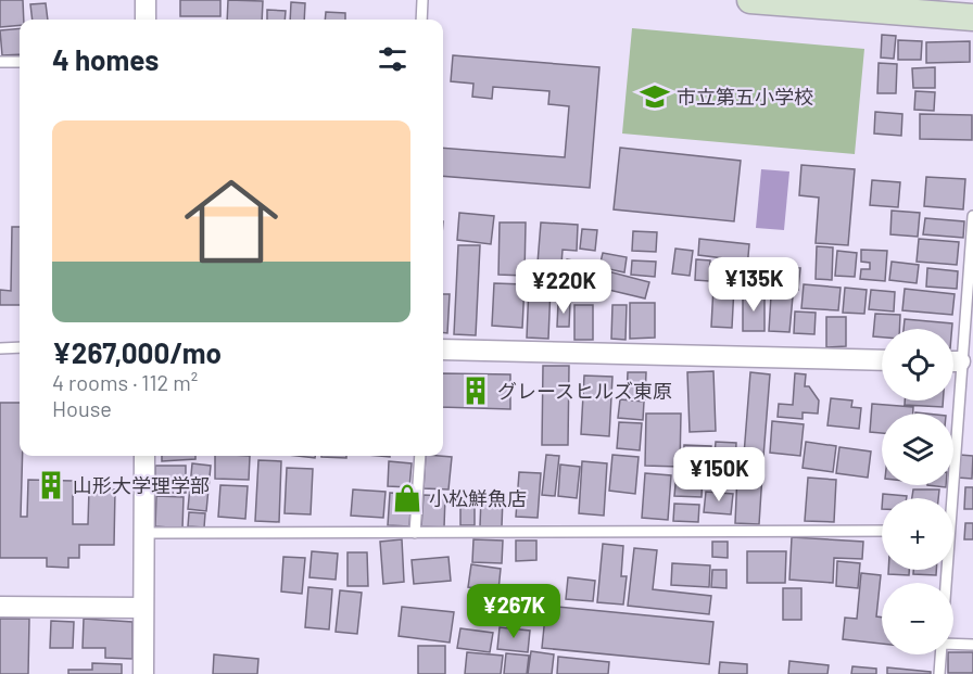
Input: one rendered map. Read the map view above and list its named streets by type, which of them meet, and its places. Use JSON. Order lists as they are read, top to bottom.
{
  "places": {
    "school or university": ["市立第五小学校"],
    "building": ["グレースヒルズ東原", "山形大学理学部"],
    "shop": ["小松鮮魚店"]
  },
  "page": {
    "heading": "4 homes",
    "list": [
      {
        "name": "¥267,000/mo",
        "note": "4 rooms · 112 m² · House"
      }
    ],
    "price": [
      "¥135K",
      "¥220K",
      "¥150K",
      "¥267K"
    ],
    "map_buttons": ["+", "−"]
  }
}
